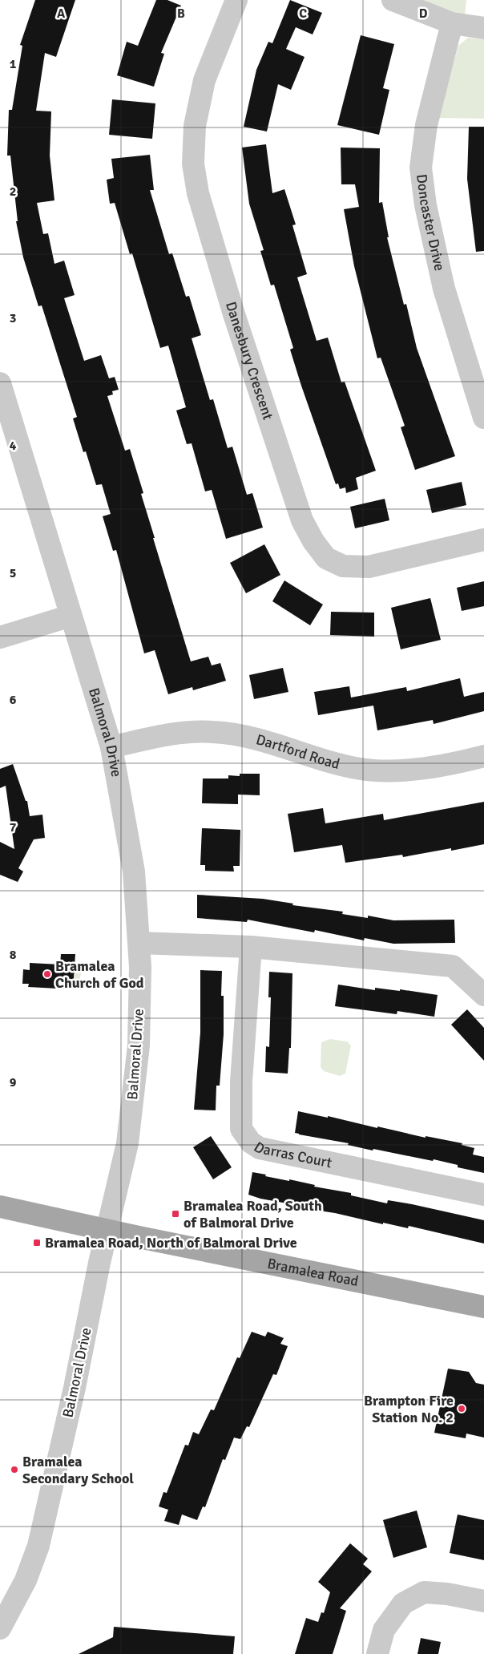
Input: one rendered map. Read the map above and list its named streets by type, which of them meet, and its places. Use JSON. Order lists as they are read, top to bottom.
{
  "streets": {
    "main road": ["Bramalea Road"],
    "street": [
      "Doncaster Drive",
      "Danesbury Crescent",
      "Balmoral Drive",
      "Dartford Road",
      "Darras Court"
    ]
  },
  "crossings": [
    ["Balmoral Drive", "Dartford Road"],
    ["Balmoral Drive", "Bramalea Road"]
  ],
  "places": {
    "other": ["Bramalea Church of God", "Brampton Fire Station No. 2", "Bramalea Secondary School"],
    "transit": ["Bramalea Road, South of Balmoral Drive", "Bramalea Road, North of Balmoral Drive"]
  },
  "grid": {
    "columns": [
      "A",
      "B",
      "C",
      "D"
    ],
    "rows": [
      "1",
      "2",
      "3",
      "4",
      "5",
      "6",
      "7",
      "8",
      "9"
    ]
  }
}
